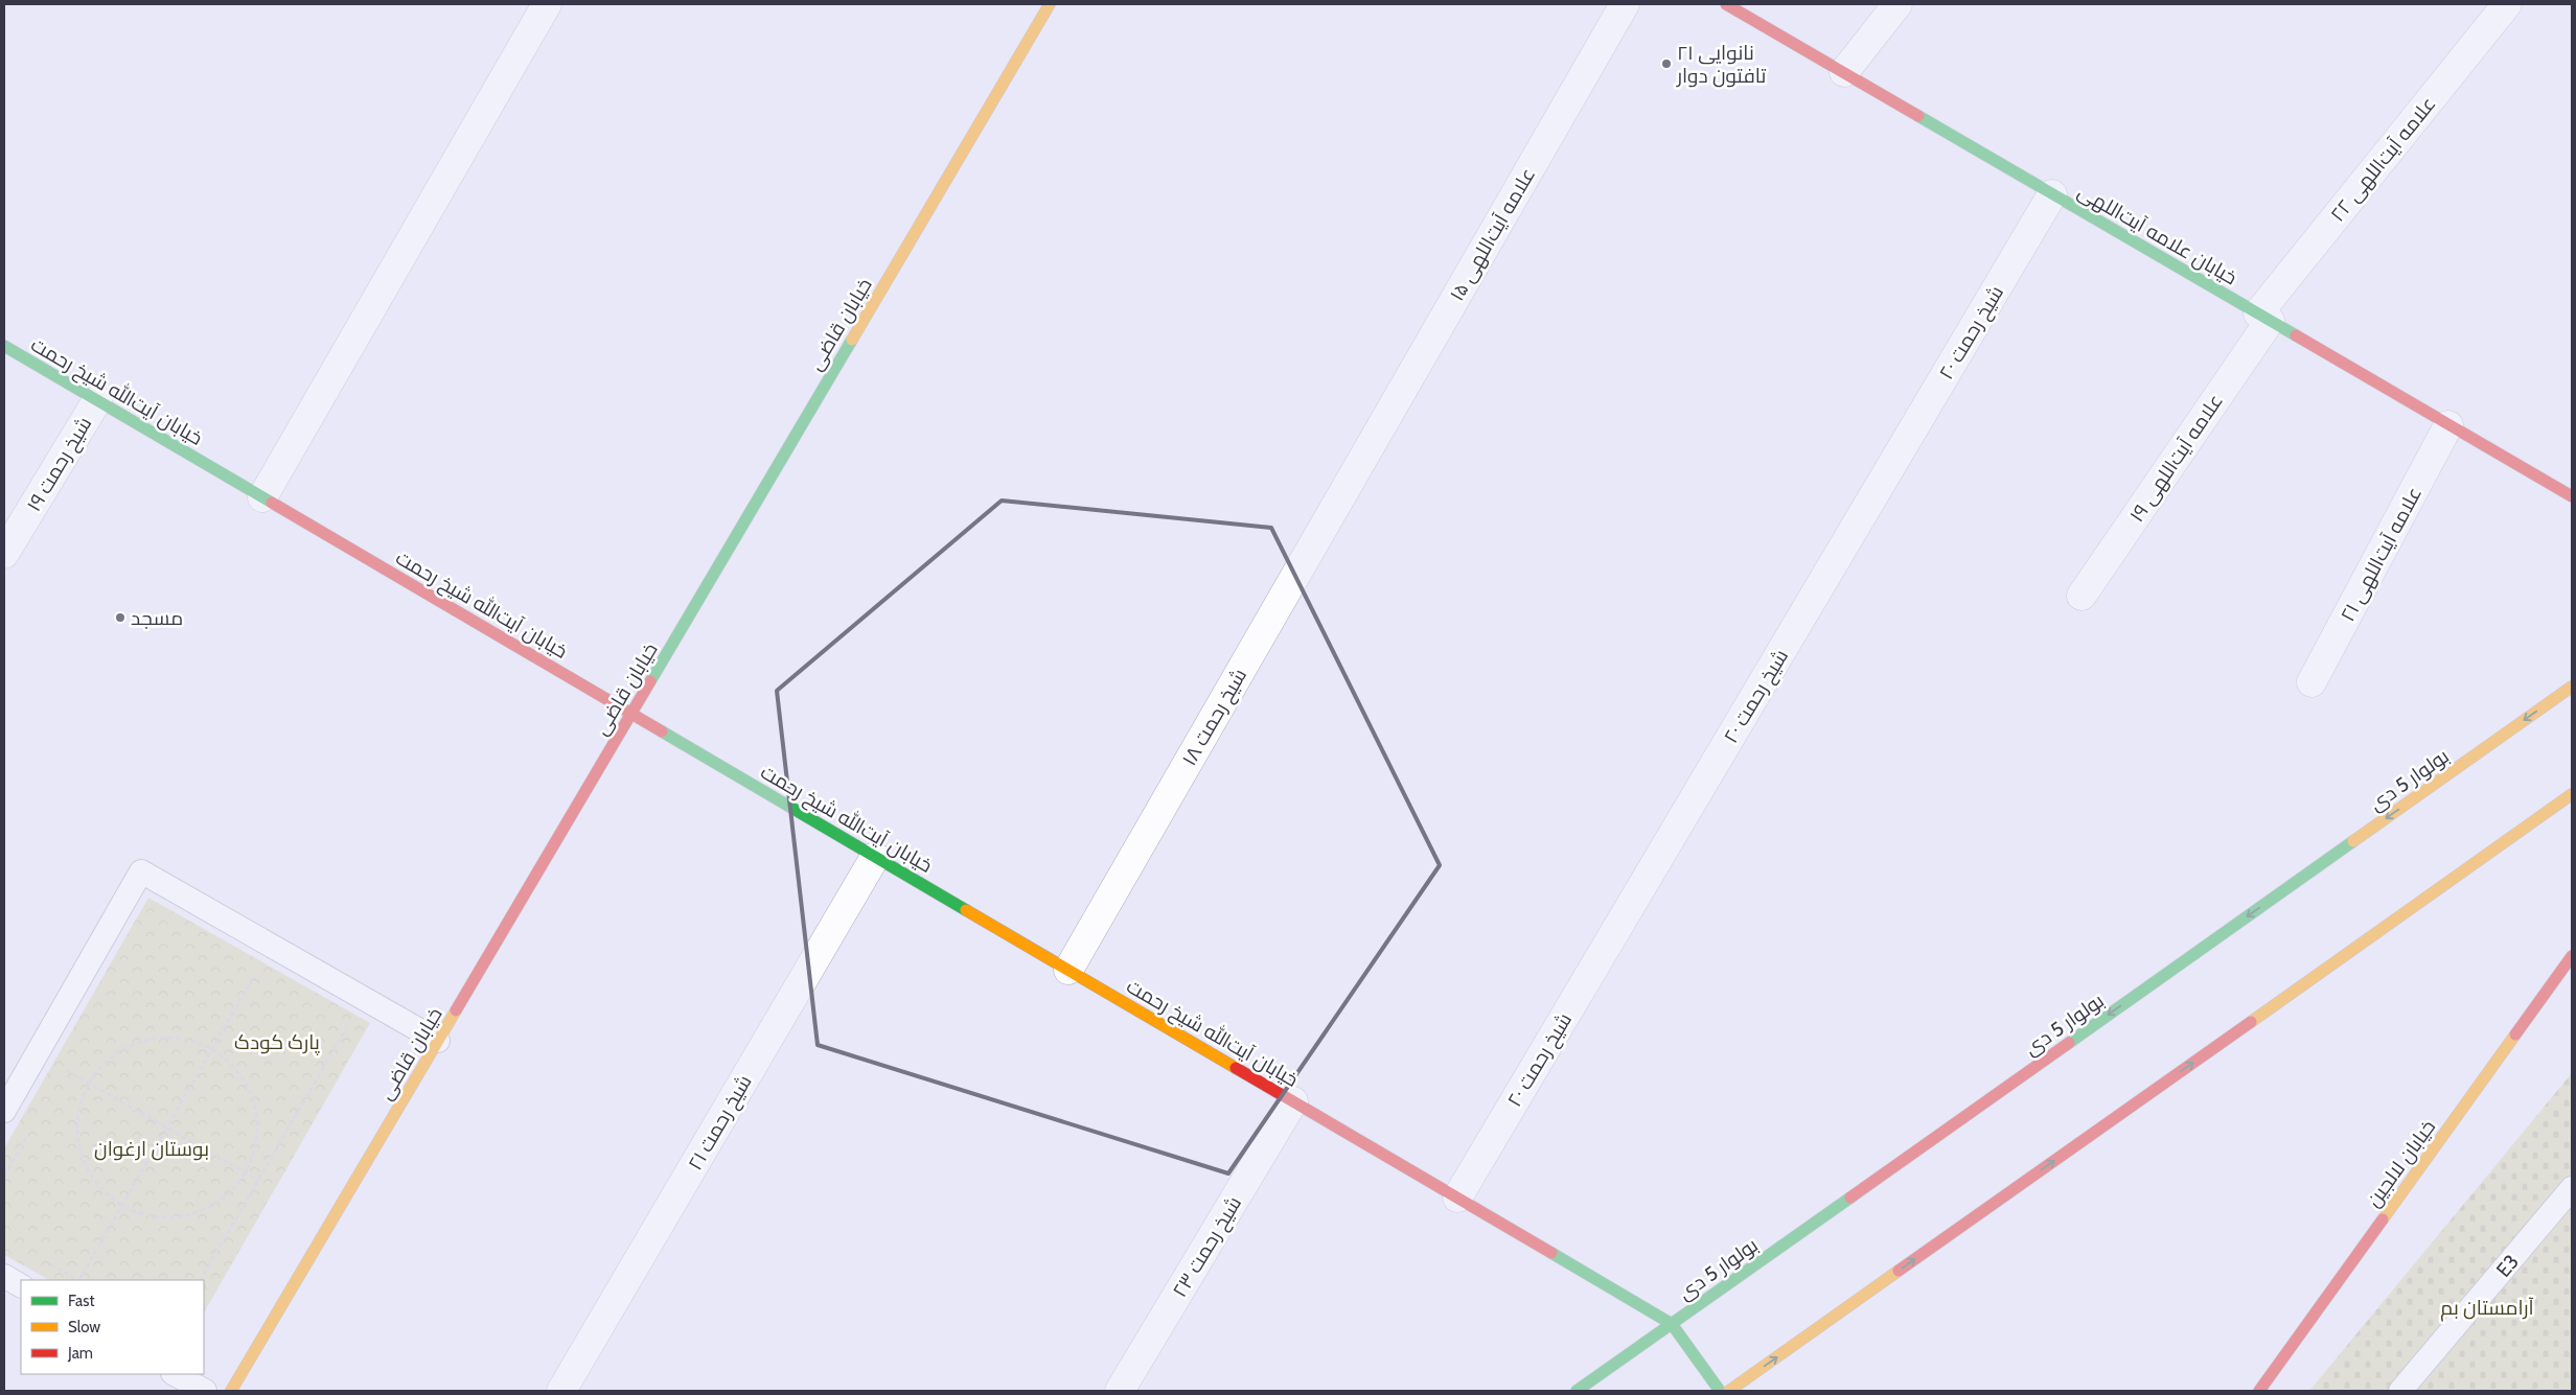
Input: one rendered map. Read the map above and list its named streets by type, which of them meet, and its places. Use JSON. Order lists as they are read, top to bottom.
{
  "streets": {
    "street": [
      "علامه آیت‌اللهی ۲۲",
      "علامه آیت‌اللهی ۱۵",
      "خیابان علامه آیت‌اللهی",
      "خیابان قاضی",
      "شیخ رحمت ۲۰",
      "خیابان آیت‌الله شیخ رحمت",
      "علامه آیت‌اللهی ۱۹",
      "شیخ رحمت ۱۹",
      "علامه آیت‌اللهی ۲۱",
      "شیخ رحمت ۱۸",
      "بولوار 5 دی",
      "شیخ رحمت ۲۱",
      "خیابان لالجین",
      "شیخ رحمت ۲۳"
    ],
    "lane": ["E3"]
  },
  "crossings": [
    ["علامه آیت‌اللهی ۲۲", "خیابان علامه آیت‌اللهی"],
    ["علامه آیت‌اللهی ۲۲", "علامه آیت‌اللهی ۱۹"],
    ["علامه آیت‌اللهی ۱۵", "شیخ رحمت ۱۸"],
    ["خیابان علامه آیت‌اللهی", "شیخ رحمت ۲۰"],
    ["خیابان علامه آیت‌اللهی", "علامه آیت‌اللهی ۱۹"],
    ["خیابان علامه آیت‌اللهی", "علامه آیت‌اللهی ۲۱"],
    ["خیابان قاضی", "خیابان آیت‌الله شیخ رحمت"],
    ["شیخ رحمت ۲۰", "خیابان آیت‌الله شیخ رحمت"],
    ["خیابان آیت‌الله شیخ رحمت", "شیخ رحمت ۱۹"],
    ["خیابان آیت‌الله شیخ رحمت", "شیخ رحمت ۱۸"],
    ["خیابان آیت‌الله شیخ رحمت", "بولوار 5 دی"],
    ["خیابان آیت‌الله شیخ رحمت", "شیخ رحمت ۲۱"],
    ["خیابان آیت‌الله شیخ رحمت", "شیخ رحمت ۲۳"]
  ],
  "parks": ["پارک کودک", "بوستان ارغوان", "آرامستان بم"],
  "places": ["نانوایی ۲۱ تافتون دوار", "مسجد"],
  "legend": ["Fast", "Slow", "Jam"]
}
